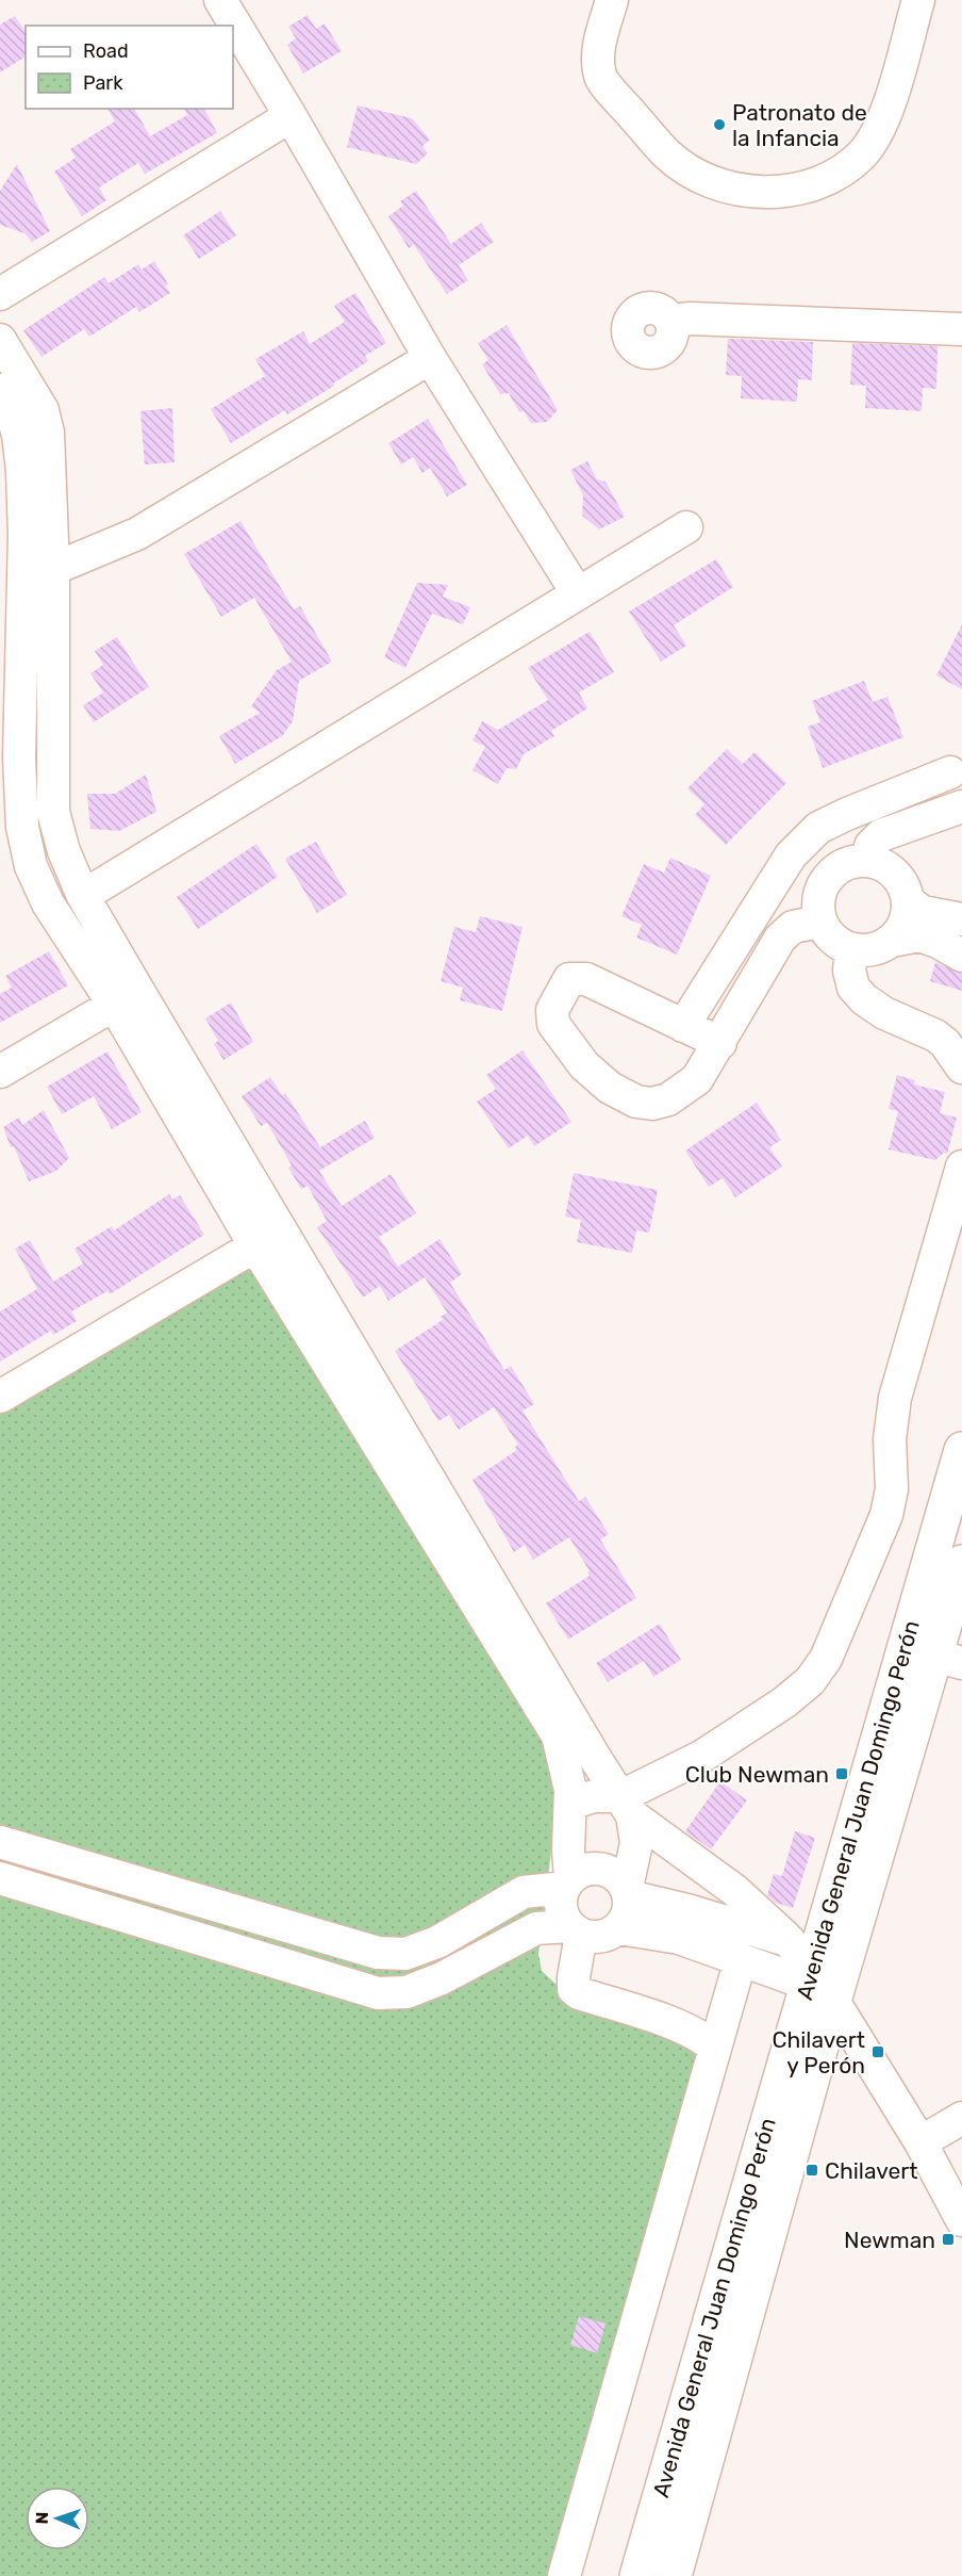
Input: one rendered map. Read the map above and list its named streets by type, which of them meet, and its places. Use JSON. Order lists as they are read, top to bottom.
{
  "streets": {
    "main road": ["Avenida General Juan Domingo Perón"]
  },
  "places": {
    "other": ["Patronato de la Infancia"],
    "transit": [
      "Club Newman",
      "Chilavert y Perón",
      "Chilavert",
      "Newman"
    ]
  },
  "legend": ["Road", "Park"],
  "north": "left"
}
